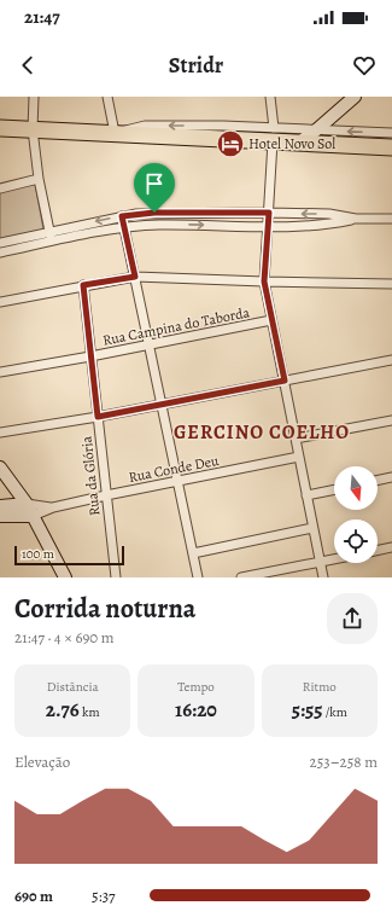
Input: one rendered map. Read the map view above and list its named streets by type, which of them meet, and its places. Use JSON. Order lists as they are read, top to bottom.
{
  "streets": {
    "street": ["Rua Campina do Taborda", "Rua Conde Deu", "Rua da Glória"]
  },
  "crossings": [
    ["Rua Campina do Taborda", "Rua da Glória"],
    ["Rua Conde Deu", "Rua da Glória"]
  ],
  "districts": ["GERCINO COELHO"],
  "places": {
    "hotel": ["Hotel Novo Sol"]
  },
  "scale_bar": "100 m",
  "north": "bottom",
  "page": {
    "status": "21:47",
    "header": "Stridr",
    "scale": "100 m",
    "heading": ["Corrida noturna", "21:47 · 4 × 690 m"],
    "stats": [
      ["Distância", "2.76 km"],
      ["Tempo", "16:20"],
      ["Ritmo", "5:55 /km"]
    ],
    "chart": ["Elevação", "253–258 m"],
    "list": [
      {
        "name": "690 m",
        "note": "5:37"
      }
    ]
  }
}
